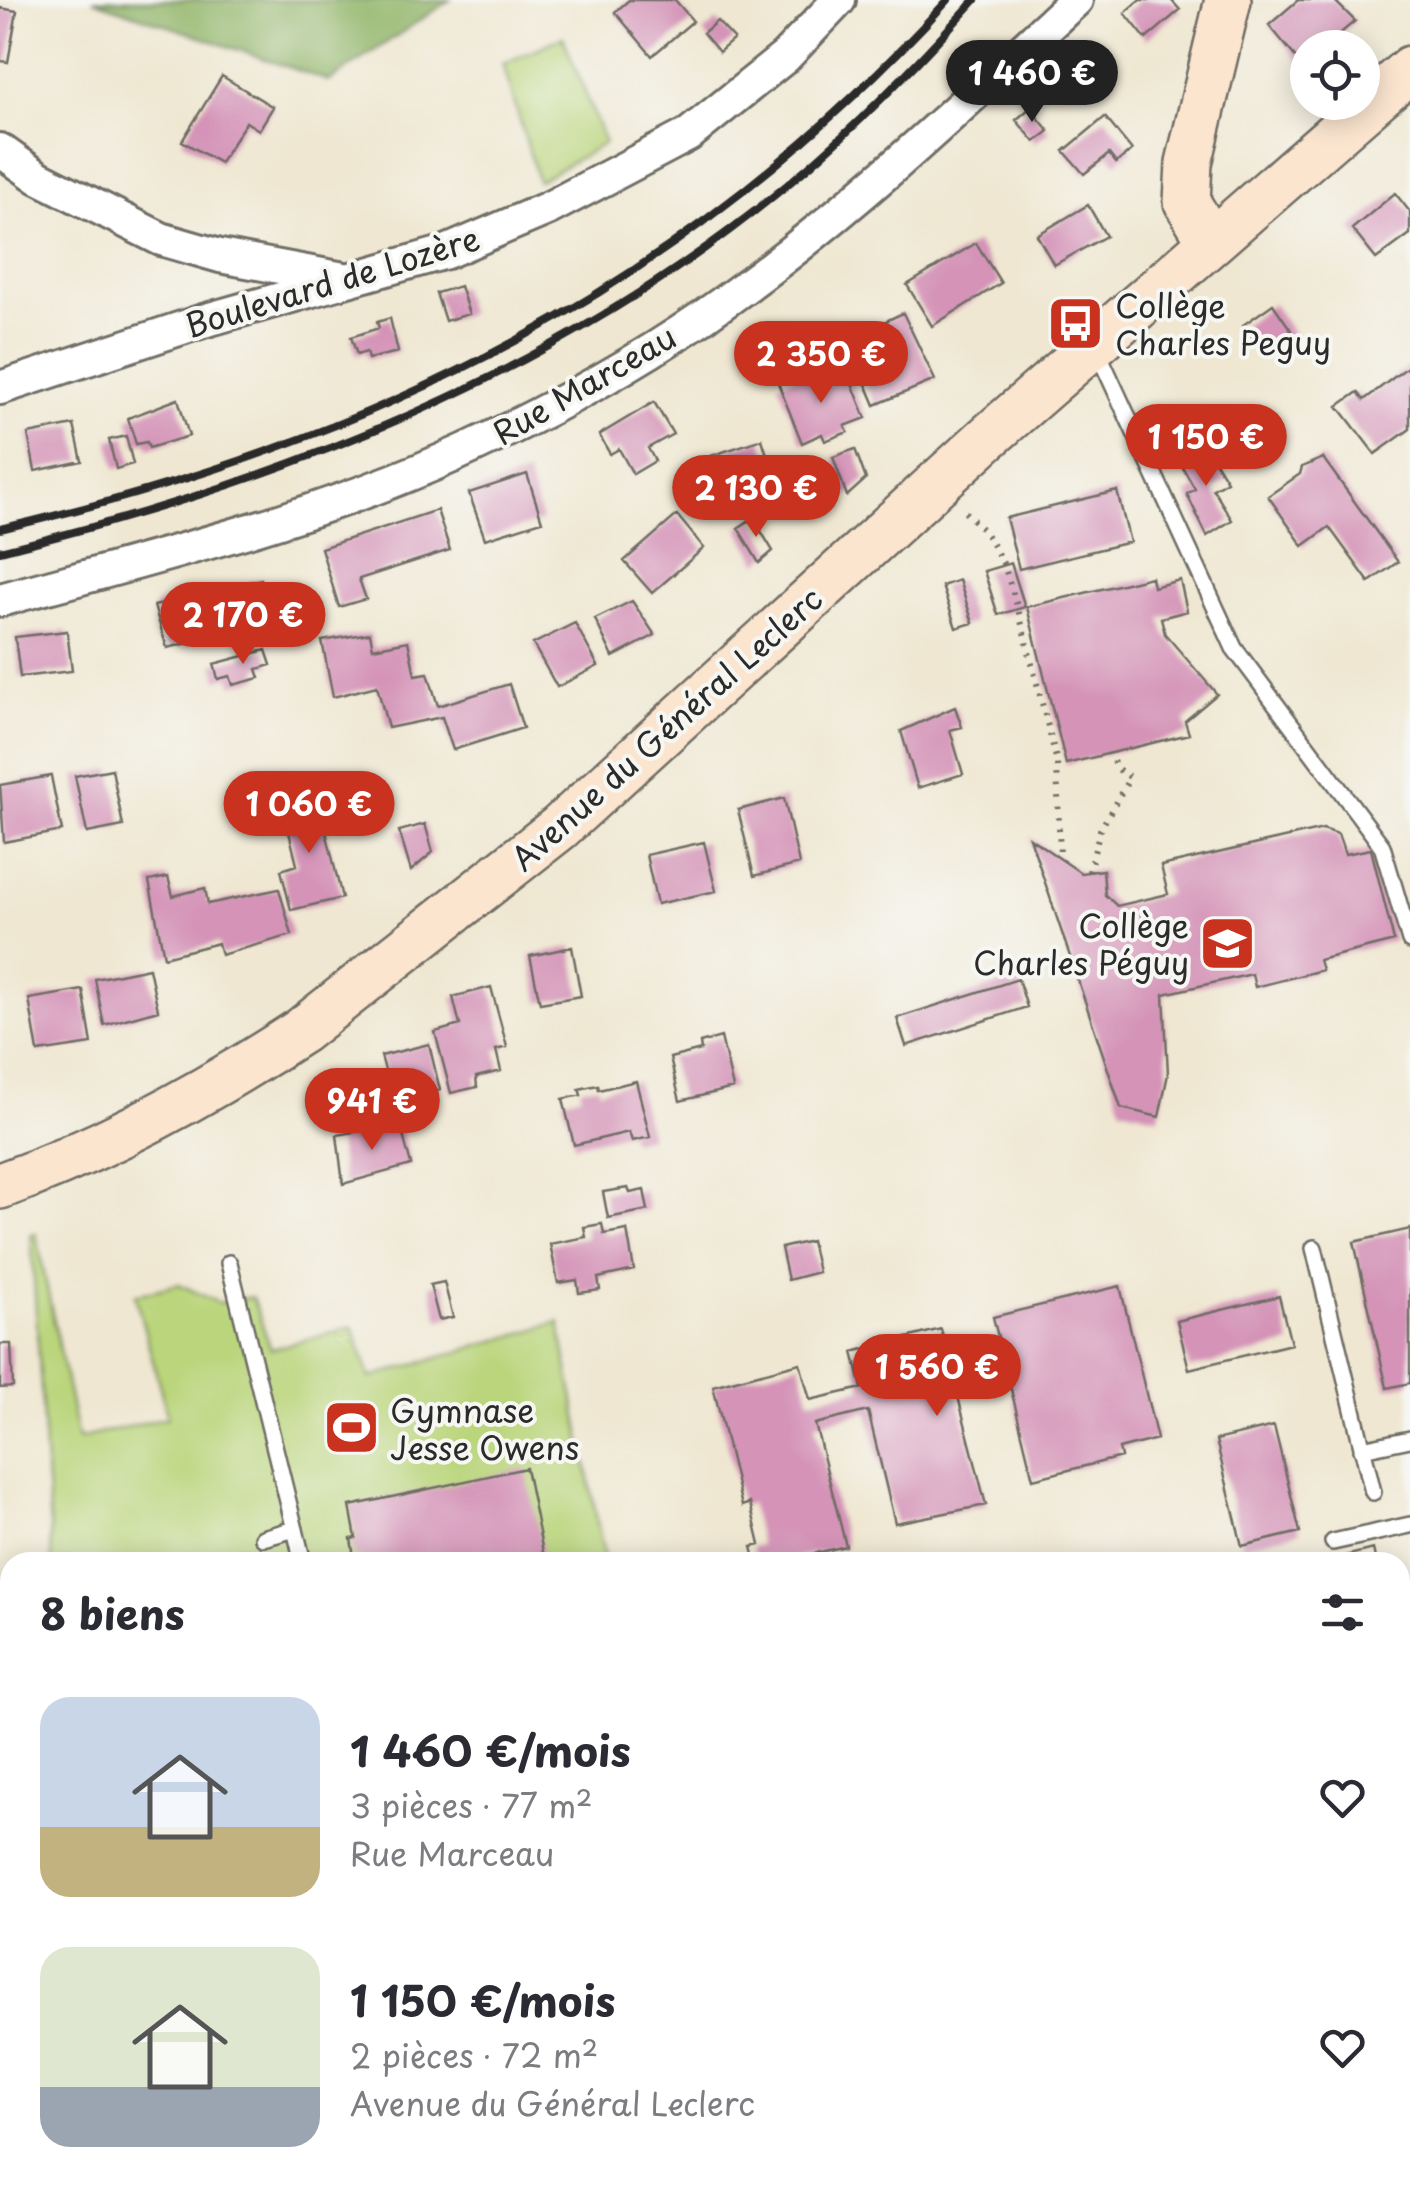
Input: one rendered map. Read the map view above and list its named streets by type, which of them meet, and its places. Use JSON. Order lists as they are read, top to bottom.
{
  "streets": {
    "main road": ["Avenue du Général Leclerc"],
    "street": ["Boulevard de Lozère", "Rue Marceau"]
  },
  "places": {
    "bus stop": ["Collège Charles Peguy"],
    "school or university": ["Collège Charles Péguy"],
    "sports": ["Gymnase Jesse Owens"]
  },
  "page": {
    "price": [
      "1 460 €",
      "2 350 €",
      "1 150 €",
      "2 130 €",
      "2 170 €",
      "1 060 €",
      "941 €",
      "1 560 €"
    ],
    "heading": "8 biens",
    "list": [
      {
        "name": "1 460 €/mois",
        "note": "3 pièces · 77 m² · Rue Marceau"
      },
      {
        "name": "1 150 €/mois",
        "note": "2 pièces · 72 m² · Avenue du Général Leclerc"
      }
    ]
  }
}
